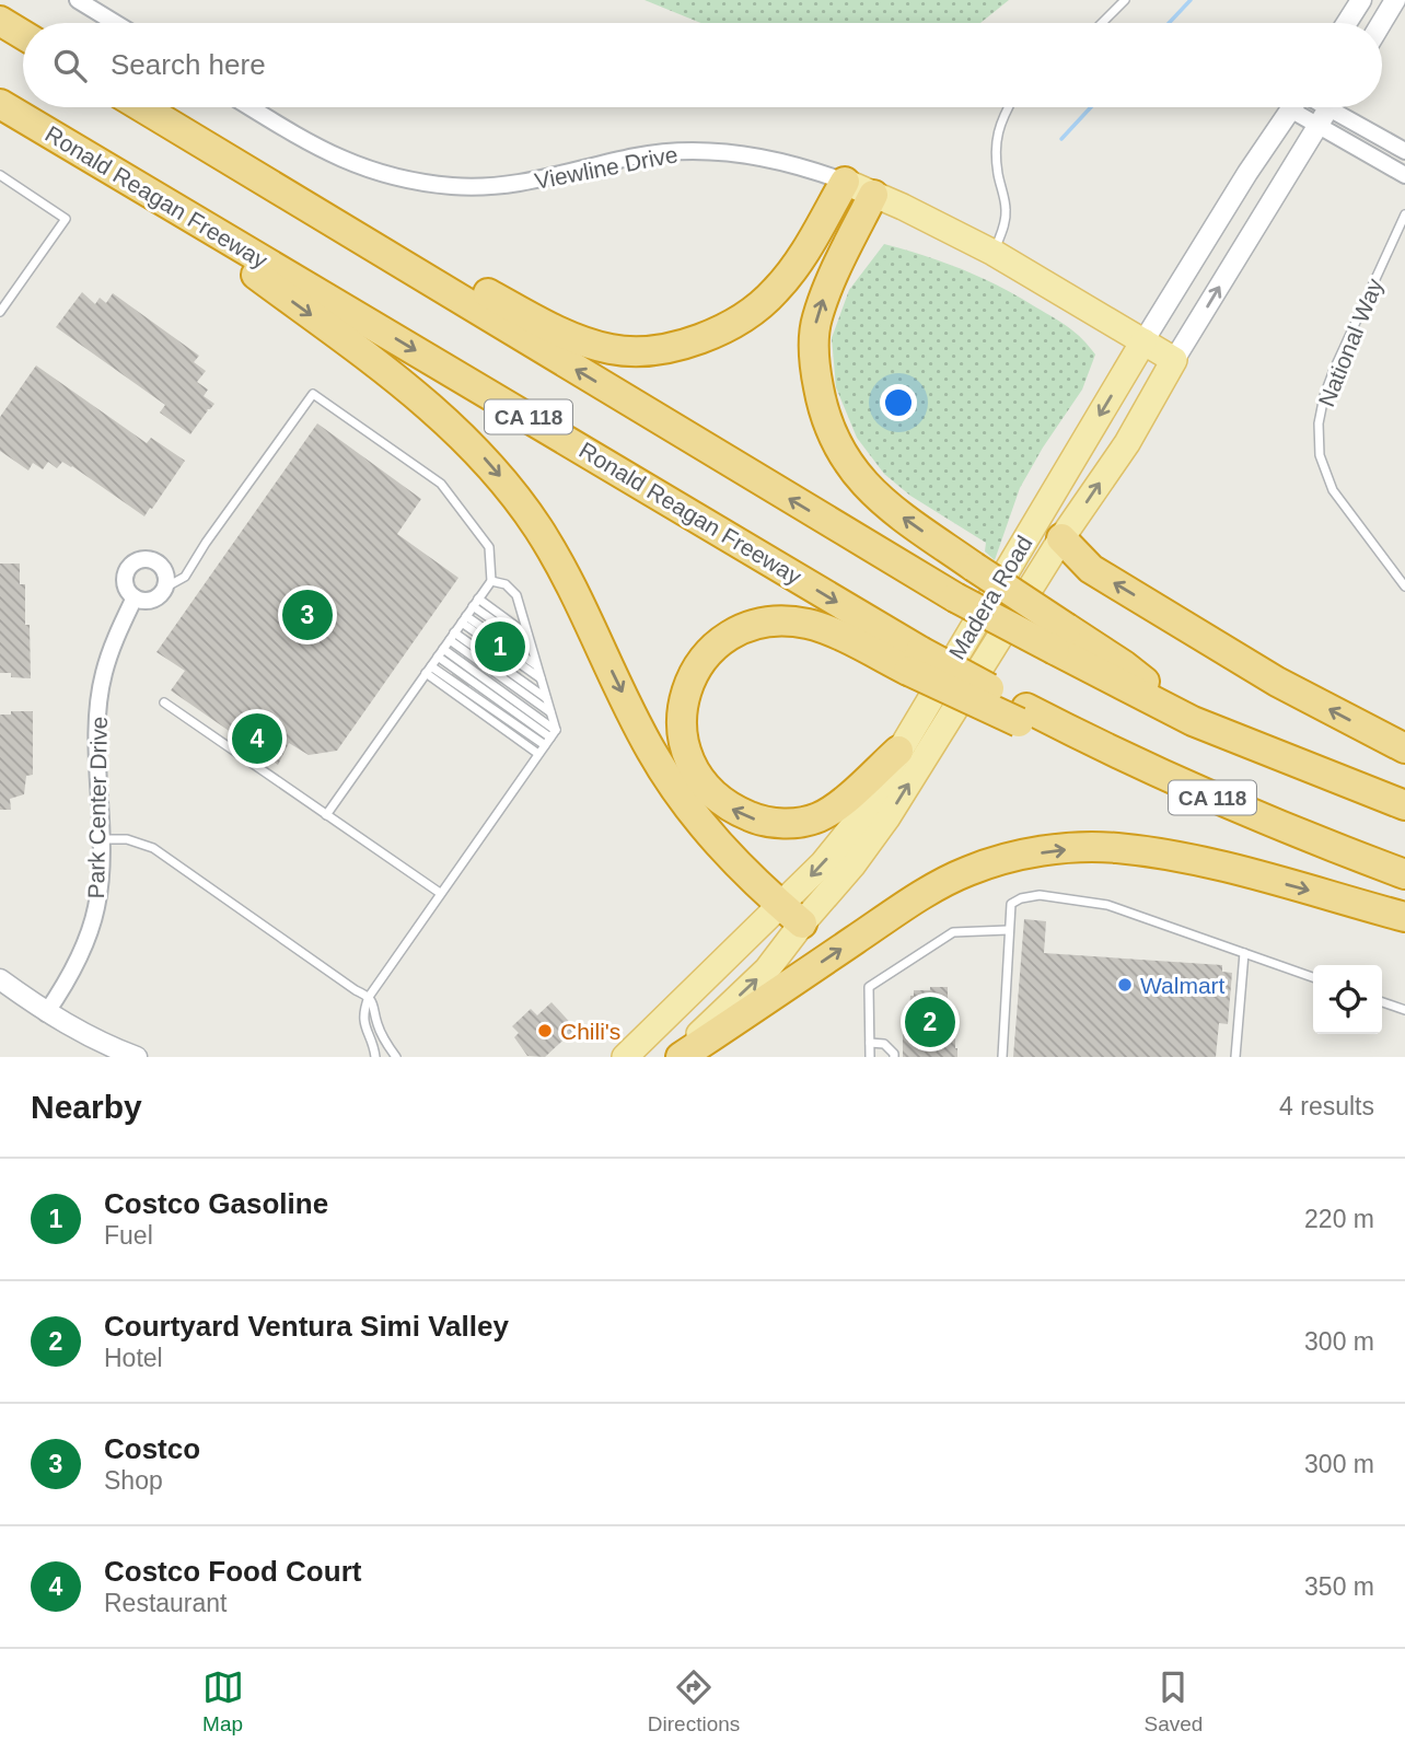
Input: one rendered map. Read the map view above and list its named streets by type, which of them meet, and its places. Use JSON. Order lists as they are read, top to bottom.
{
  "streets": {
    "highway": ["Ronald Reagan Freeway", "CA 118"],
    "main road": ["Viewline Drive", "Madera Road"],
    "street": ["Park Center Drive"],
    "lane": ["National Way"]
  },
  "crossings": [
    ["Viewline Drive", "Madera Road"],
    ["Ronald Reagan Freeway", "CA 118"]
  ],
  "places": ["Walmart", "Chili's"],
  "page": {
    "search": "Search here",
    "pins": [
      "3",
      "1",
      "4",
      "2"
    ],
    "heading": ["Nearby", "4 results"],
    "list": [
      {
        "mark": "1",
        "name": "Costco Gasoline",
        "note": "Fuel",
        "value": "220 m"
      },
      {
        "mark": "2",
        "name": "Courtyard Ventura Simi Valley",
        "note": "Hotel",
        "value": "300 m"
      },
      {
        "mark": "3",
        "name": "Costco",
        "note": "Shop",
        "value": "300 m"
      },
      {
        "mark": "4",
        "name": "Costco Food Court",
        "note": "Restaurant",
        "value": "350 m"
      }
    ],
    "nav": ["Map", "Directions", "Saved"]
  }
}
